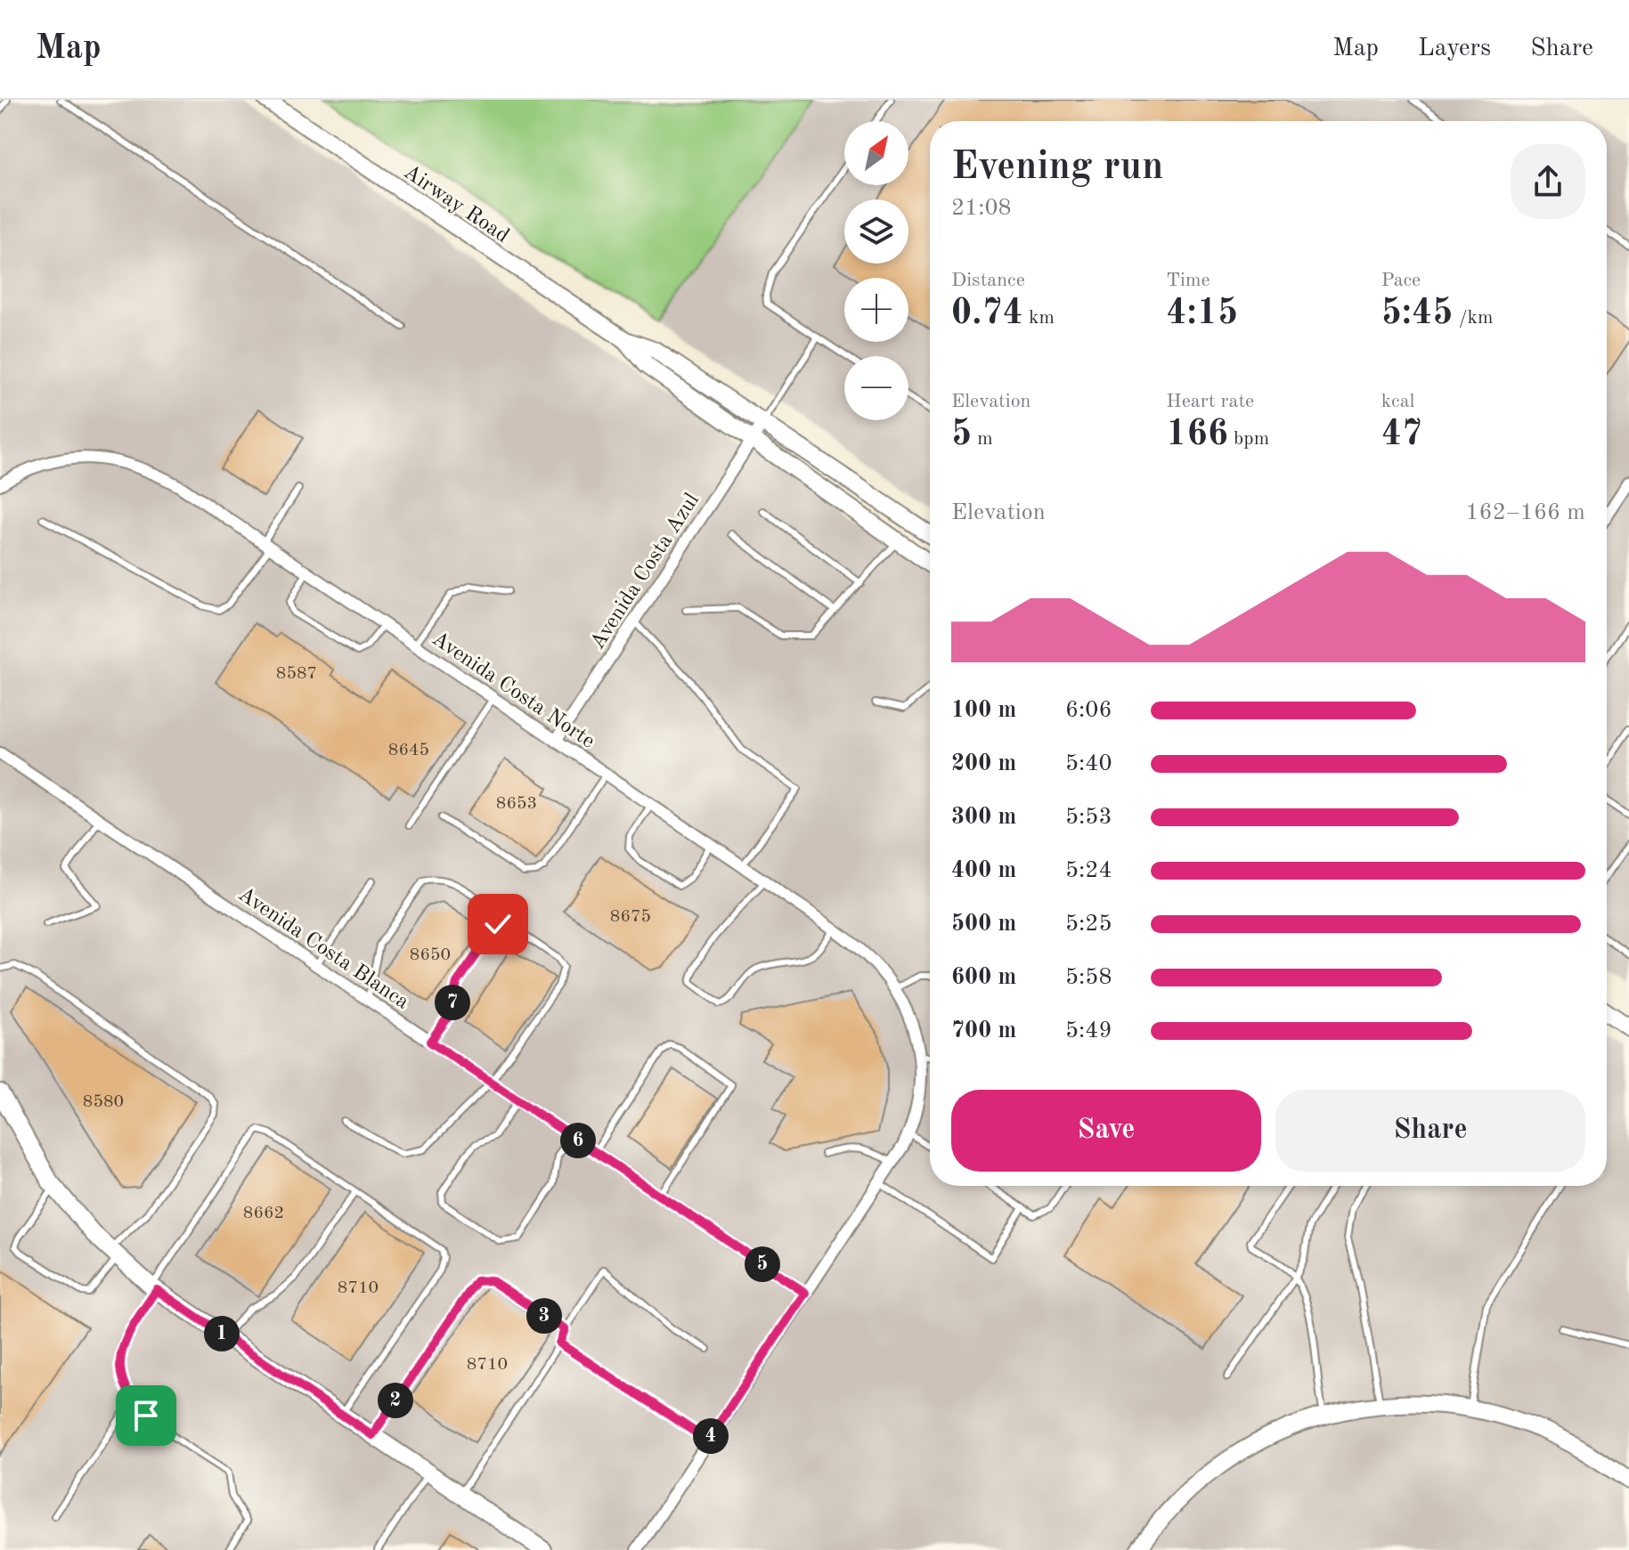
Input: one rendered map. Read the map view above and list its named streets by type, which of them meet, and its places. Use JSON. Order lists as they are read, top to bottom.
{
  "streets": {
    "street": [
      "Airway Road",
      "Avenida Costa Azul",
      "Avenida Costa Norte",
      "Avenida Costa Blanca"
    ]
  },
  "crossings": [
    ["Airway Road", "Avenida Costa Azul"],
    ["Avenida Costa Azul", "Avenida Costa Norte"],
    ["Avenida Costa Norte", "Avenida Costa Blanca"]
  ],
  "house_numbers": [
    "8587",
    "8645",
    "8653",
    "8675",
    "8650",
    "8580",
    "8662",
    "8710",
    "8710"
  ],
  "north": "top right",
  "page": {
    "header": "Map",
    "nav": ["Map", "Layers", "Share"],
    "map_buttons": ["+", "−"],
    "heading": ["Evening run", "21:08"],
    "stats": [
      ["Distance", "0.74 km"],
      ["Time", "4:15"],
      ["Pace", "5:45 /km"],
      ["Elevation", "5 m"],
      ["Heart rate", "166 bpm"],
      ["kcal", "47"]
    ],
    "chart": ["Elevation", "162–166 m"],
    "list": [
      {
        "name": "100 m",
        "note": "6:06"
      },
      {
        "name": "200 m",
        "note": "5:40"
      },
      {
        "name": "300 m",
        "note": "5:53"
      },
      {
        "name": "400 m",
        "note": "5:24"
      },
      {
        "name": "500 m",
        "note": "5:25"
      },
      {
        "name": "600 m",
        "note": "5:58"
      },
      {
        "name": "700 m",
        "note": "5:49"
      }
    ],
    "pins": [
      "7",
      "6",
      "5",
      "3",
      "1",
      "2",
      "4"
    ],
    "buttons": ["Save", "Share"]
  }
}
